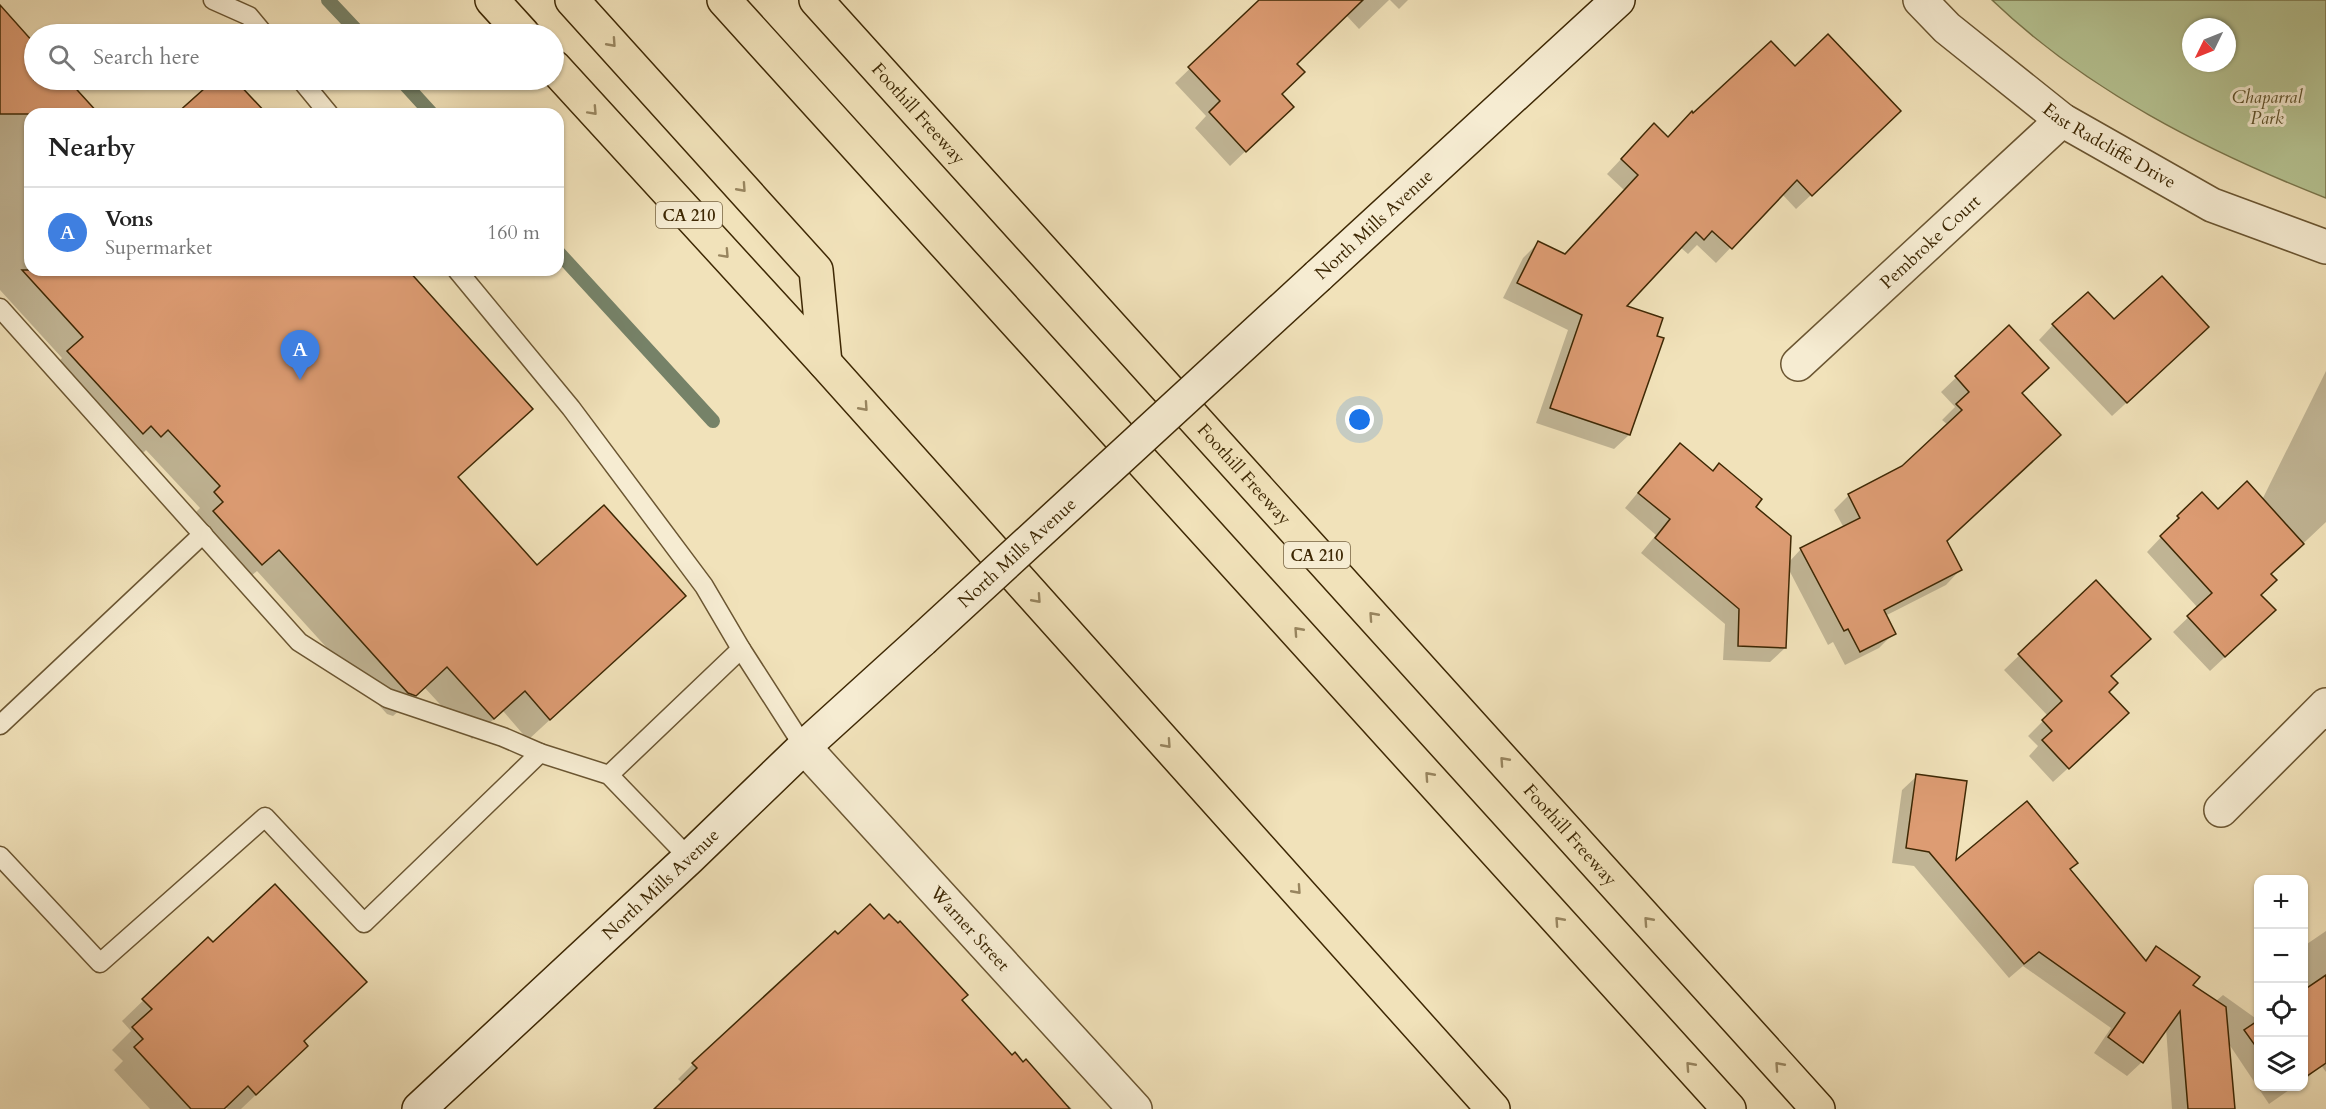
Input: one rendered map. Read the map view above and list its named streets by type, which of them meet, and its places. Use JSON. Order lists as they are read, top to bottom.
{
  "streets": {
    "highway": ["Foothill Freeway", "CA 210"],
    "main road": [
      "East Radcliffe Drive",
      "North Mills Avenue",
      "Pembroke Court",
      "Warner Street"
    ]
  },
  "crossings": [
    ["East Radcliffe Drive", "Pembroke Court"],
    ["North Mills Avenue", "Warner Street"]
  ],
  "parks": ["Chaparral Park"],
  "north": "bottom left",
  "page": {
    "search": "Search here",
    "heading": "Nearby",
    "list": [
      {
        "mark": "A",
        "name": "Vons",
        "note": "Supermarket",
        "value": "160 m"
      }
    ],
    "pins": "A",
    "map_buttons": ["+", "−"]
  }
}
